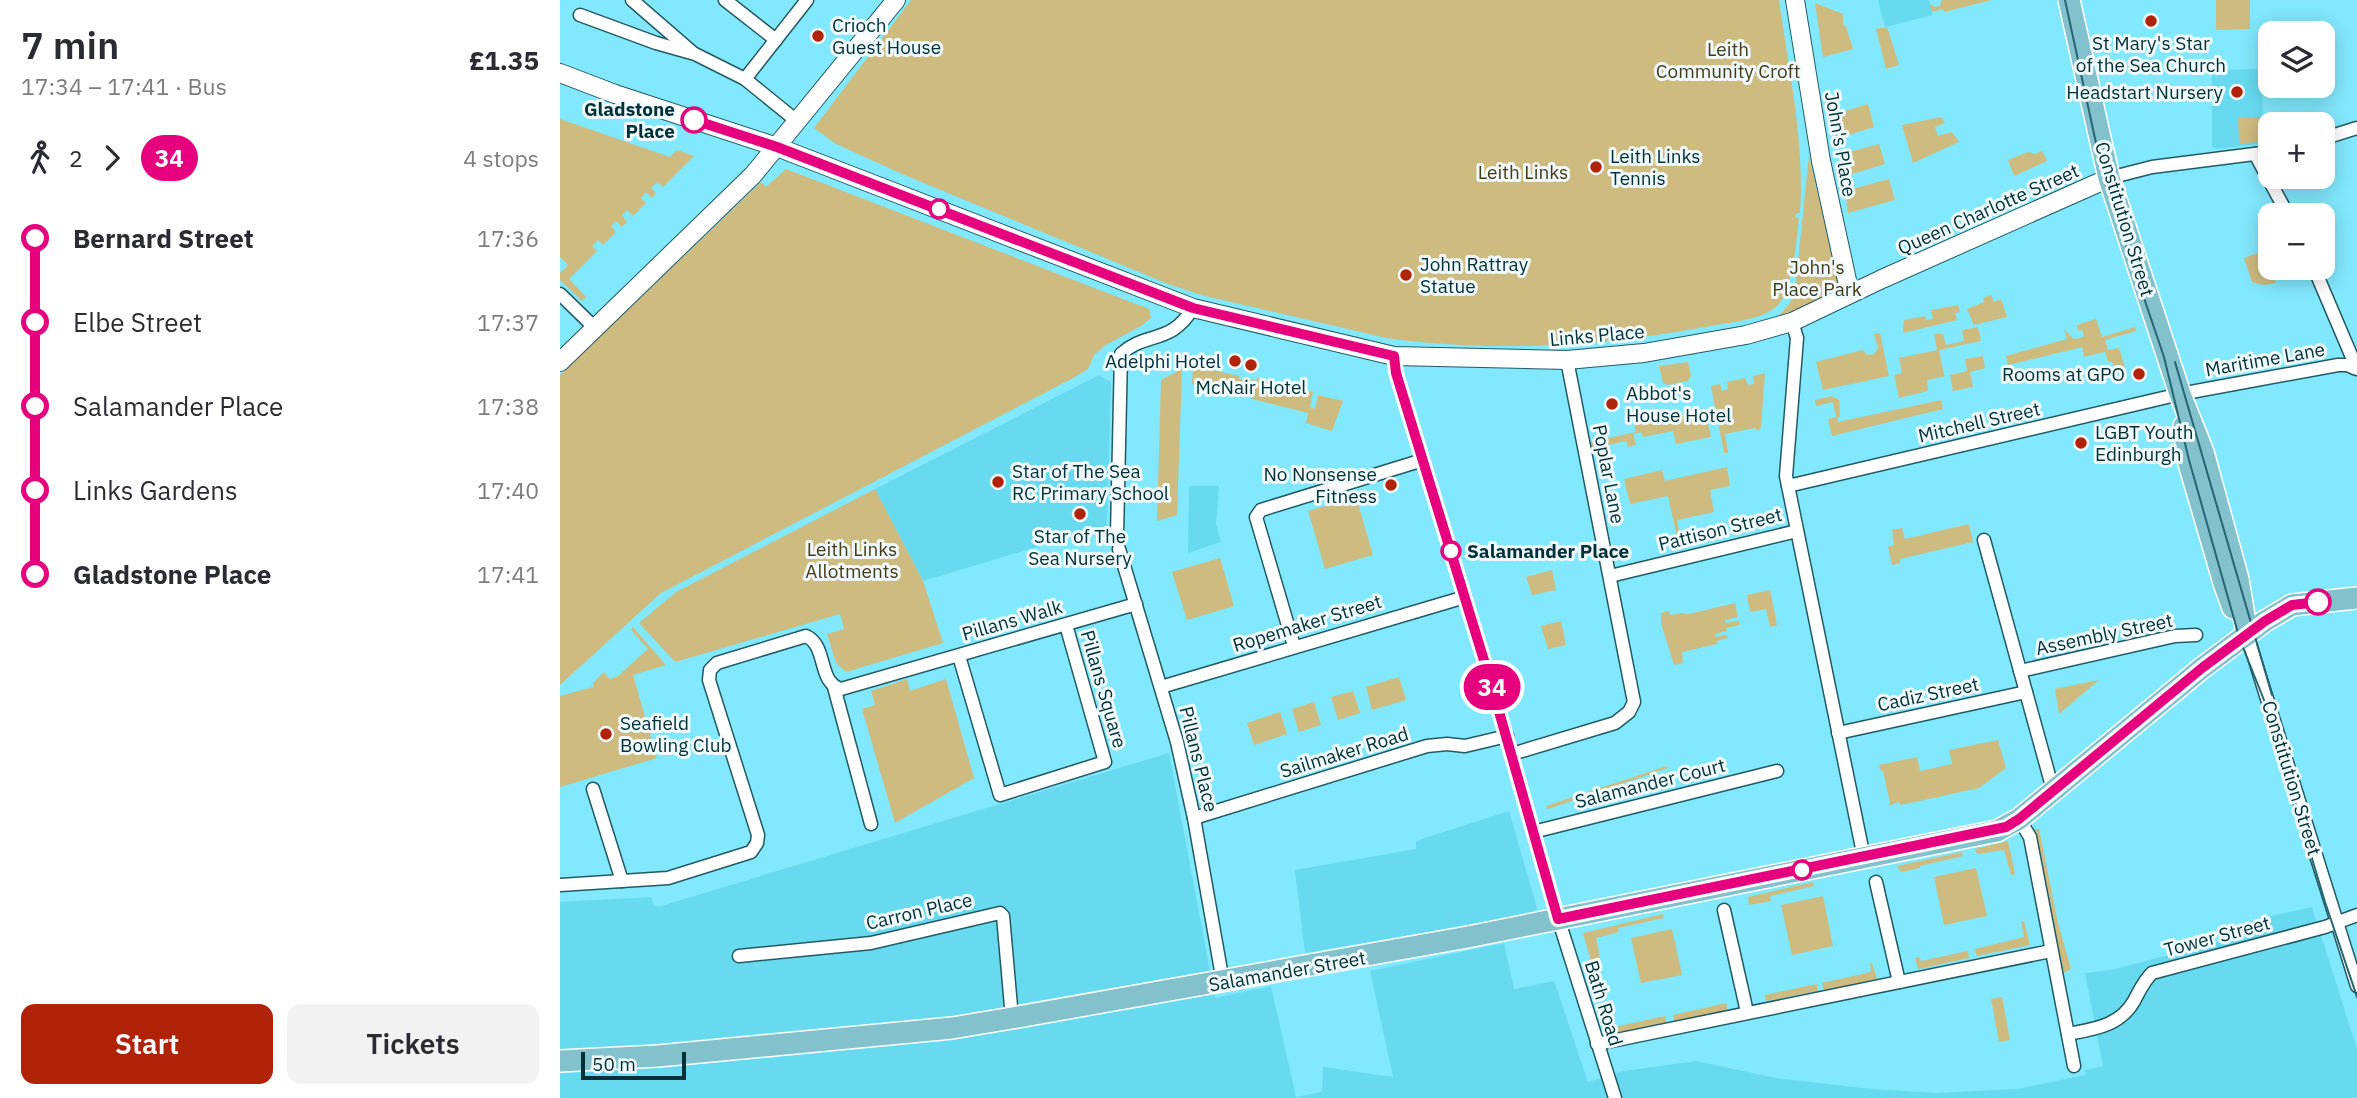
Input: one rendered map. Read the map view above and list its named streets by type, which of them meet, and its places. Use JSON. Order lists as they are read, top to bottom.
{
  "streets": {
    "main road": ["Constitution Street", "Salamander Street"],
    "street": [
      "John's Place",
      "Queen Charlotte Street",
      "Links Place",
      "Maritime Lane",
      "Mitchell Street",
      "Poplar Lane",
      "Pattison Street",
      "Pillans Walk",
      "Ropemaker Street",
      "Assembly Street",
      "Pillans Square",
      "Cadiz Street",
      "Sailmaker Road",
      "Pillans Place",
      "Salamander Court",
      "Carron Place",
      "Tower Street",
      "Bath Road"
    ]
  },
  "crossings": [
    ["John's Place", "Queen Charlotte Street"],
    ["Queen Charlotte Street", "Constitution Street"],
    ["Queen Charlotte Street", "Links Place"],
    ["Constitution Street", "Maritime Lane"],
    ["Constitution Street", "Mitchell Street"],
    ["Constitution Street", "Tower Street"],
    ["Links Place", "Poplar Lane"],
    ["Maritime Lane", "Mitchell Street"],
    ["Poplar Lane", "Pattison Street"],
    ["Pillans Walk", "Pillans Square"],
    ["Pillans Walk", "Pillans Place"],
    ["Ropemaker Street", "Pillans Place"],
    ["Assembly Street", "Cadiz Street"],
    ["Sailmaker Road", "Pillans Place"],
    ["Pillans Place", "Salamander Street"],
    ["Carron Place", "Salamander Street"],
    ["Salamander Street", "Bath Road"]
  ],
  "parks": [
    "Leith Community Croft",
    "Leith Links",
    "John's Place Park",
    "Leith Links Allotments"
  ],
  "places": [
    "St Mary's Star of the Sea Church",
    "Crioch Guest House",
    "Headstart Nursery",
    "Gladstone Place",
    "Leith Links Tennis",
    "John Rattray Statue",
    "Adelphi Hotel",
    "McNair Hotel",
    "Rooms at GPO",
    "Abbot's House Hotel",
    "LGBT Youth Edinburgh",
    "Star of The Sea RC Primary School",
    "No Nonsense Fitness",
    "Star of The Sea Nursery",
    "Salamander Place",
    "Seafield Bowling Club"
  ],
  "lines": ["bus line 34"],
  "scale_bar": "50 m",
  "page": {
    "heading": ["7 min", "17:34 – 17:41 · Bus", "£1.35"],
    "on_map": "34",
    "map_buttons": ["+", "−"],
    "legs": ["2", "34", "4 stops"],
    "list": [
      {
        "name": "Bernard Street",
        "value": "17:36"
      },
      {
        "name": "Elbe Street",
        "value": "17:37"
      },
      {
        "name": "Salamander Place",
        "value": "17:38"
      },
      {
        "name": "Links Gardens",
        "value": "17:40"
      },
      {
        "name": "Gladstone Place",
        "value": "17:41"
      }
    ],
    "buttons": ["Start", "Tickets"],
    "scale": "50 m"
  }
}
